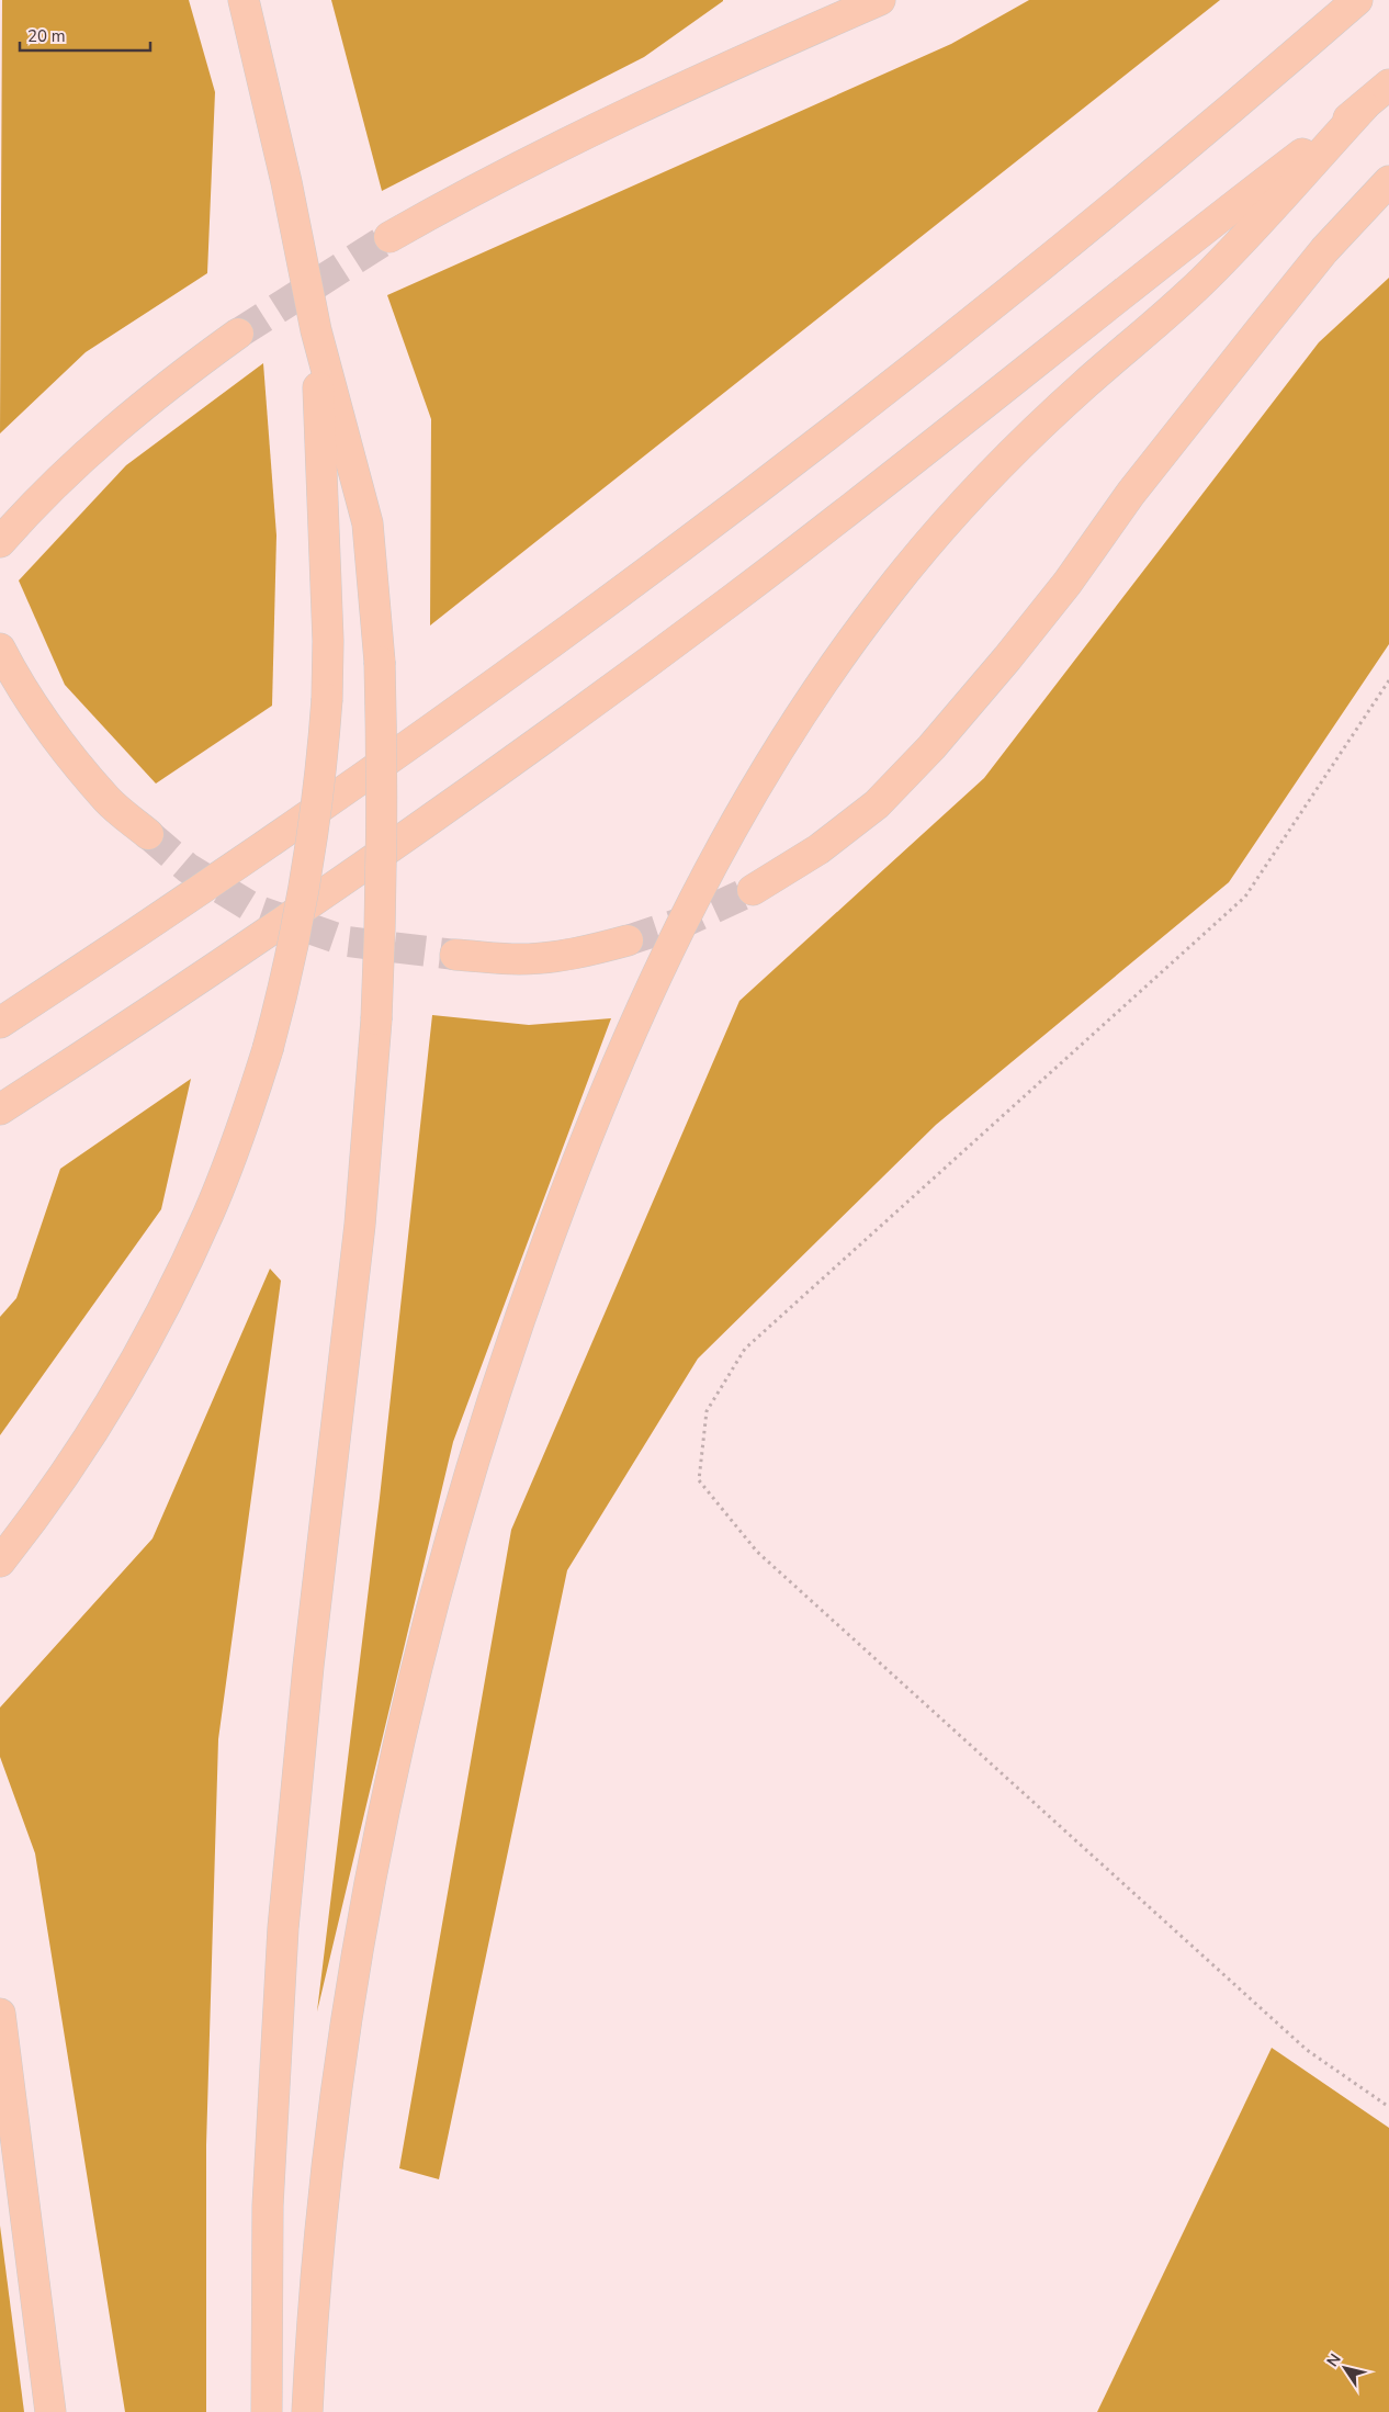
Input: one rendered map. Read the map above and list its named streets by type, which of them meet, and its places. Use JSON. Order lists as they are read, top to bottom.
{
  "scale_bar": "20 m",
  "north": "top left"
}
